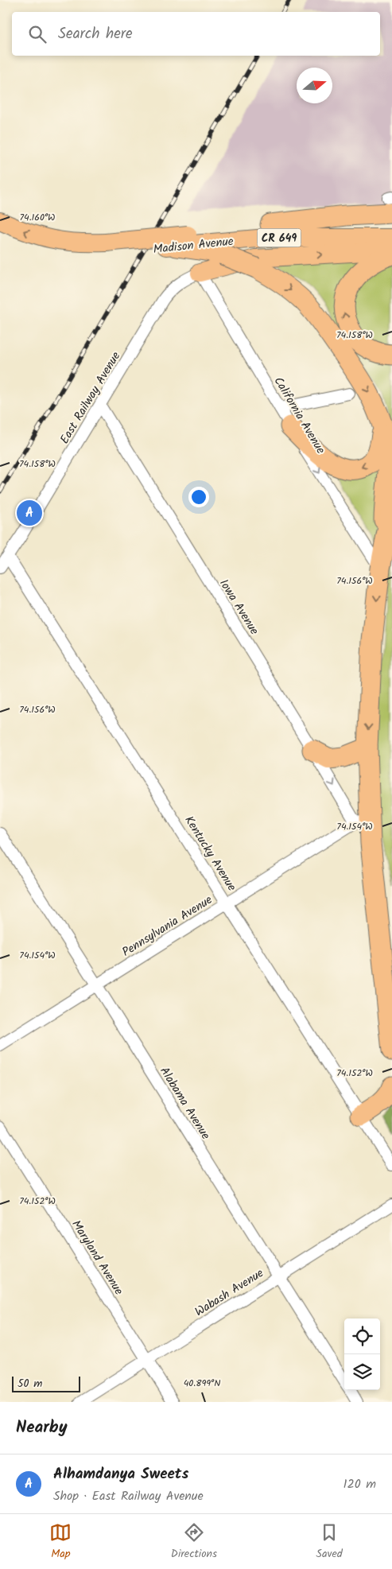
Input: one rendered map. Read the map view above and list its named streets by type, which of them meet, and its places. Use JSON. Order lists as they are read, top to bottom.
{
  "streets": {
    "main road": ["CR 649", "Madison Avenue"],
    "street": [
      "East Railway Avenue",
      "California Avenue",
      "Iowa Avenue",
      "Kentucky Avenue",
      "Pennsylvania Avenue",
      "Alabama Avenue",
      "Maryland Avenue",
      "Wabash Avenue"
    ]
  },
  "crossings": [
    ["East Railway Avenue", "California Avenue"],
    ["East Railway Avenue", "Iowa Avenue"],
    ["East Railway Avenue", "Kentucky Avenue"],
    ["Iowa Avenue", "Pennsylvania Avenue"],
    ["Kentucky Avenue", "Pennsylvania Avenue"],
    ["Pennsylvania Avenue", "Alabama Avenue"],
    ["Alabama Avenue", "Wabash Avenue"],
    ["Maryland Avenue", "Wabash Avenue"]
  ],
  "one_way": ["California Avenue"],
  "scale_bar": "50 m",
  "north": "right",
  "page": {
    "search": "Search here",
    "pins": "A",
    "scale": "50 m",
    "heading": "Nearby",
    "list": [
      {
        "mark": "A",
        "name": "Alhamdanya Sweets",
        "note": "Shop · East Railway Avenue",
        "value": "120 m"
      }
    ],
    "nav": ["Map", "Directions", "Saved"]
  },
  "coordinates": [
    "74.160°W",
    "74.158°W",
    "74.156°W",
    "74.154°W",
    "74.152°W",
    "40.899°N"
  ]
}
